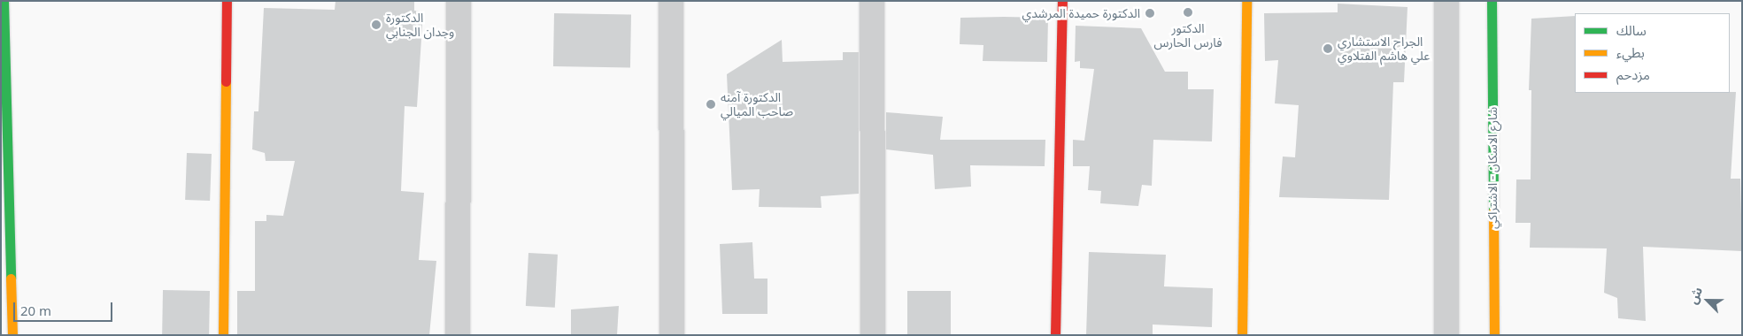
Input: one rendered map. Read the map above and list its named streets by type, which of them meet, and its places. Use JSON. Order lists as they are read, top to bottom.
{
  "streets": {
    "street": ["شارع الاسكان - الاشتراكي"]
  },
  "places": [
    "الدكتور فارس الحارس",
    "الدكتورة حميدة المرشدي",
    "الدكتورة وجدان الجنابي",
    "الجراح الاستشاري علي هاشم الفتلاوي",
    "الدكتورة آمنه صاحب الميالي"
  ],
  "legend": ["سالك", "بطيء", "مزدحم"],
  "scale_bar": "20 m",
  "north": "top left"
}
